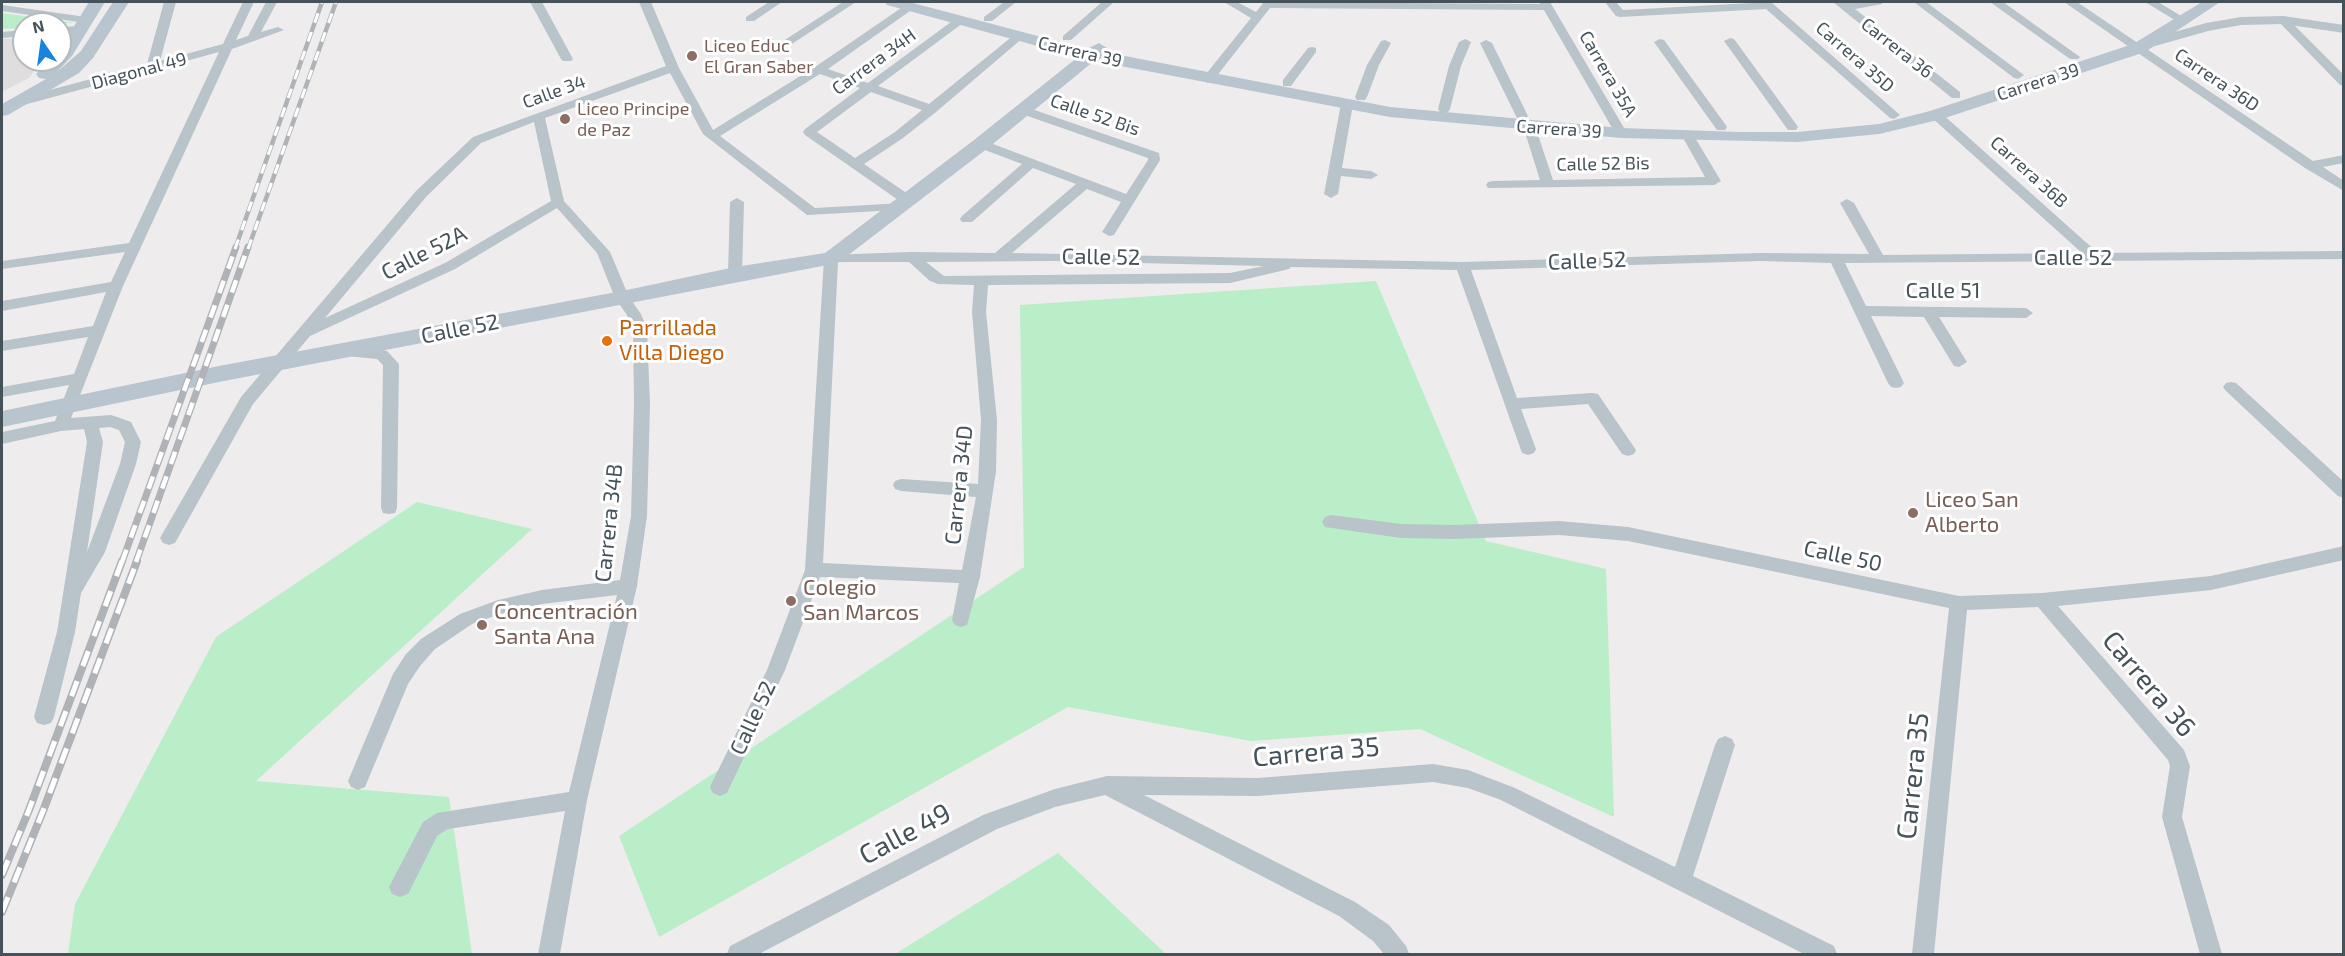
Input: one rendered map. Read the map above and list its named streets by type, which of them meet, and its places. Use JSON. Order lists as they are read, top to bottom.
{
  "streets": {
    "main road": ["Carrera 39", "Diagonal 49", "Calle 52"],
    "street": [
      "Carrera 36",
      "Carrera 35D",
      "Carrera 34H",
      "Carrera 35A",
      "Carrera 36D",
      "Calle 34",
      "Calle 52 Bis",
      "Carrera 36B",
      "Calle 52A",
      "Calle 51",
      "Carrera 34D",
      "Carrera 34B",
      "Calle 50",
      "Carrera 35",
      "Calle 49"
    ]
  },
  "crossings": [
    ["Carrera 36", "Carrera 39"],
    ["Carrera 36", "Calle 50"],
    ["Carrera 39", "Carrera 35D"],
    ["Carrera 39", "Carrera 34H"],
    ["Carrera 39", "Carrera 35A"],
    ["Carrera 39", "Carrera 36D"],
    ["Carrera 39", "Calle 52 Bis"],
    ["Carrera 39", "Carrera 36B"],
    ["Carrera 39", "Calle 52"],
    ["Calle 34", "Calle 52A"],
    ["Calle 34", "Carrera 34B"],
    ["Calle 52 Bis", "Calle 52"],
    ["Carrera 36B", "Calle 52"],
    ["Calle 52A", "Carrera 34B"],
    ["Calle 52", "Carrera 34B"],
    ["Calle 50", "Carrera 35"],
    ["Carrera 35", "Calle 49"]
  ],
  "places": [
    "Liceo Educ El Gran Saber",
    "Liceo Principe de Paz",
    "Parrillada Villa Diego",
    "Liceo San Alberto",
    "Colegio San Marcos",
    "Concentración Santa Ana"
  ],
  "north": "top"
}
